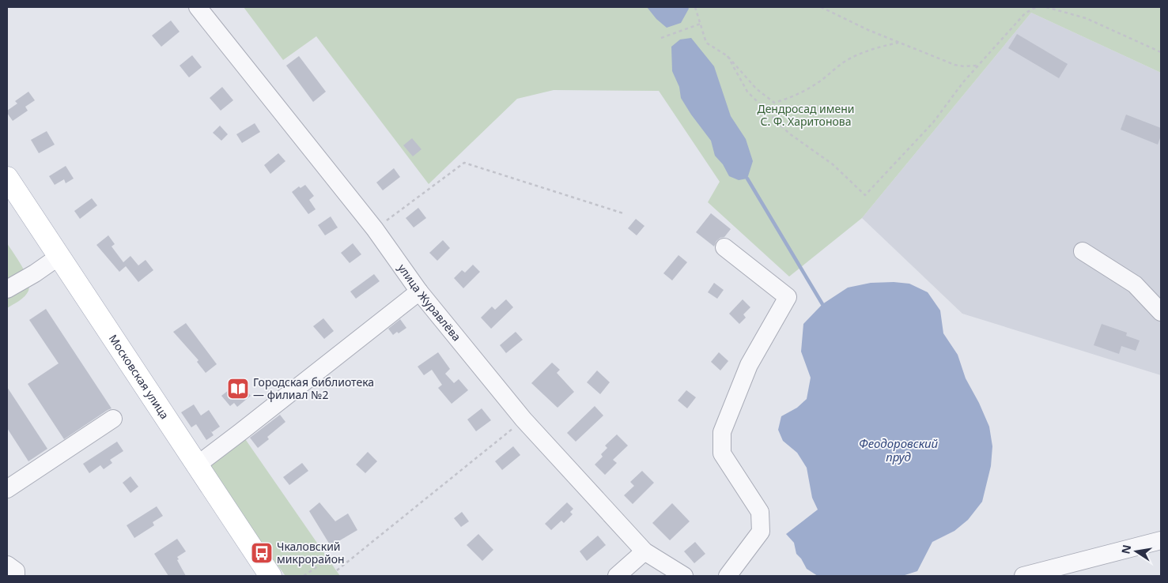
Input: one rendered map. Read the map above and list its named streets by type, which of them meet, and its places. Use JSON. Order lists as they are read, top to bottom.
{
  "streets": {
    "main road": ["Московская улица"],
    "street": ["улица Журавлёва"]
  },
  "water": ["Феодоровский пруд"],
  "parks": ["Дендросад имени С. Ф. Харитонова"],
  "places": {
    "library": ["Городская библиотека — филиал №2"],
    "bus stop": ["Чкаловский микрорайон"]
  },
  "north": "left"
}
